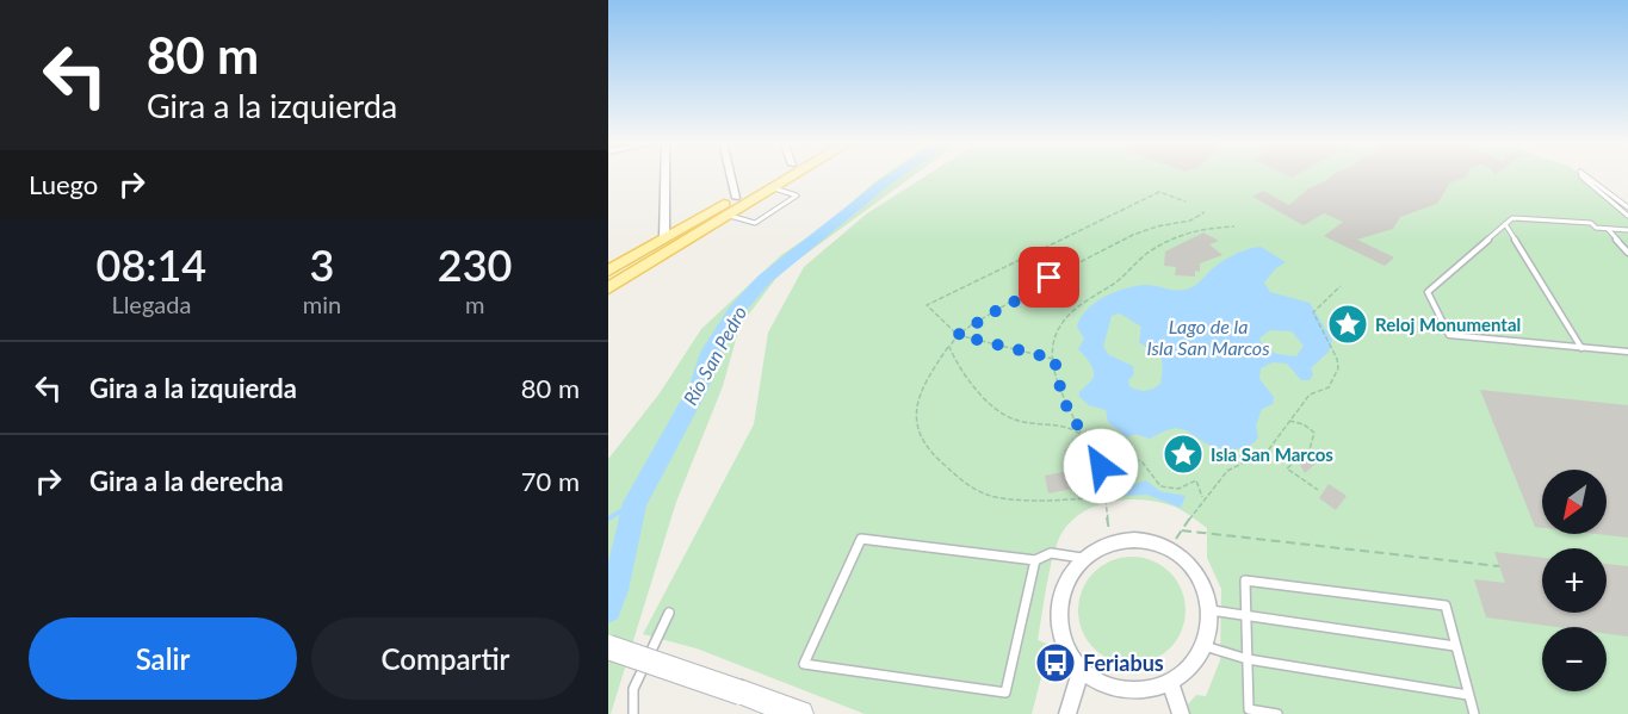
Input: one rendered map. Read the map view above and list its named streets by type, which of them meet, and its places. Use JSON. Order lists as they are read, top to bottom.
{
  "water": ["Lago de la Isla San Marcos", "Río San Pedro"],
  "places": {
    "place": ["Reloj Monumental", "Isla San Marcos"],
    "bus stop": ["Feriabus"]
  },
  "north": "bottom left",
  "page": {
    "turn": ["80 m", "Gira a la izquierda"],
    "then": "Luego",
    "eta": [
      "08:14",
      "Llegada",
      "3",
      "min",
      "230",
      "m"
    ],
    "list": [
      {
        "name": "Gira a la izquierda",
        "value": "80 m"
      },
      {
        "name": "Gira a la derecha",
        "value": "70 m"
      }
    ],
    "map_buttons": ["+", "−"],
    "buttons": ["Salir", "Compartir"]
  }
}
